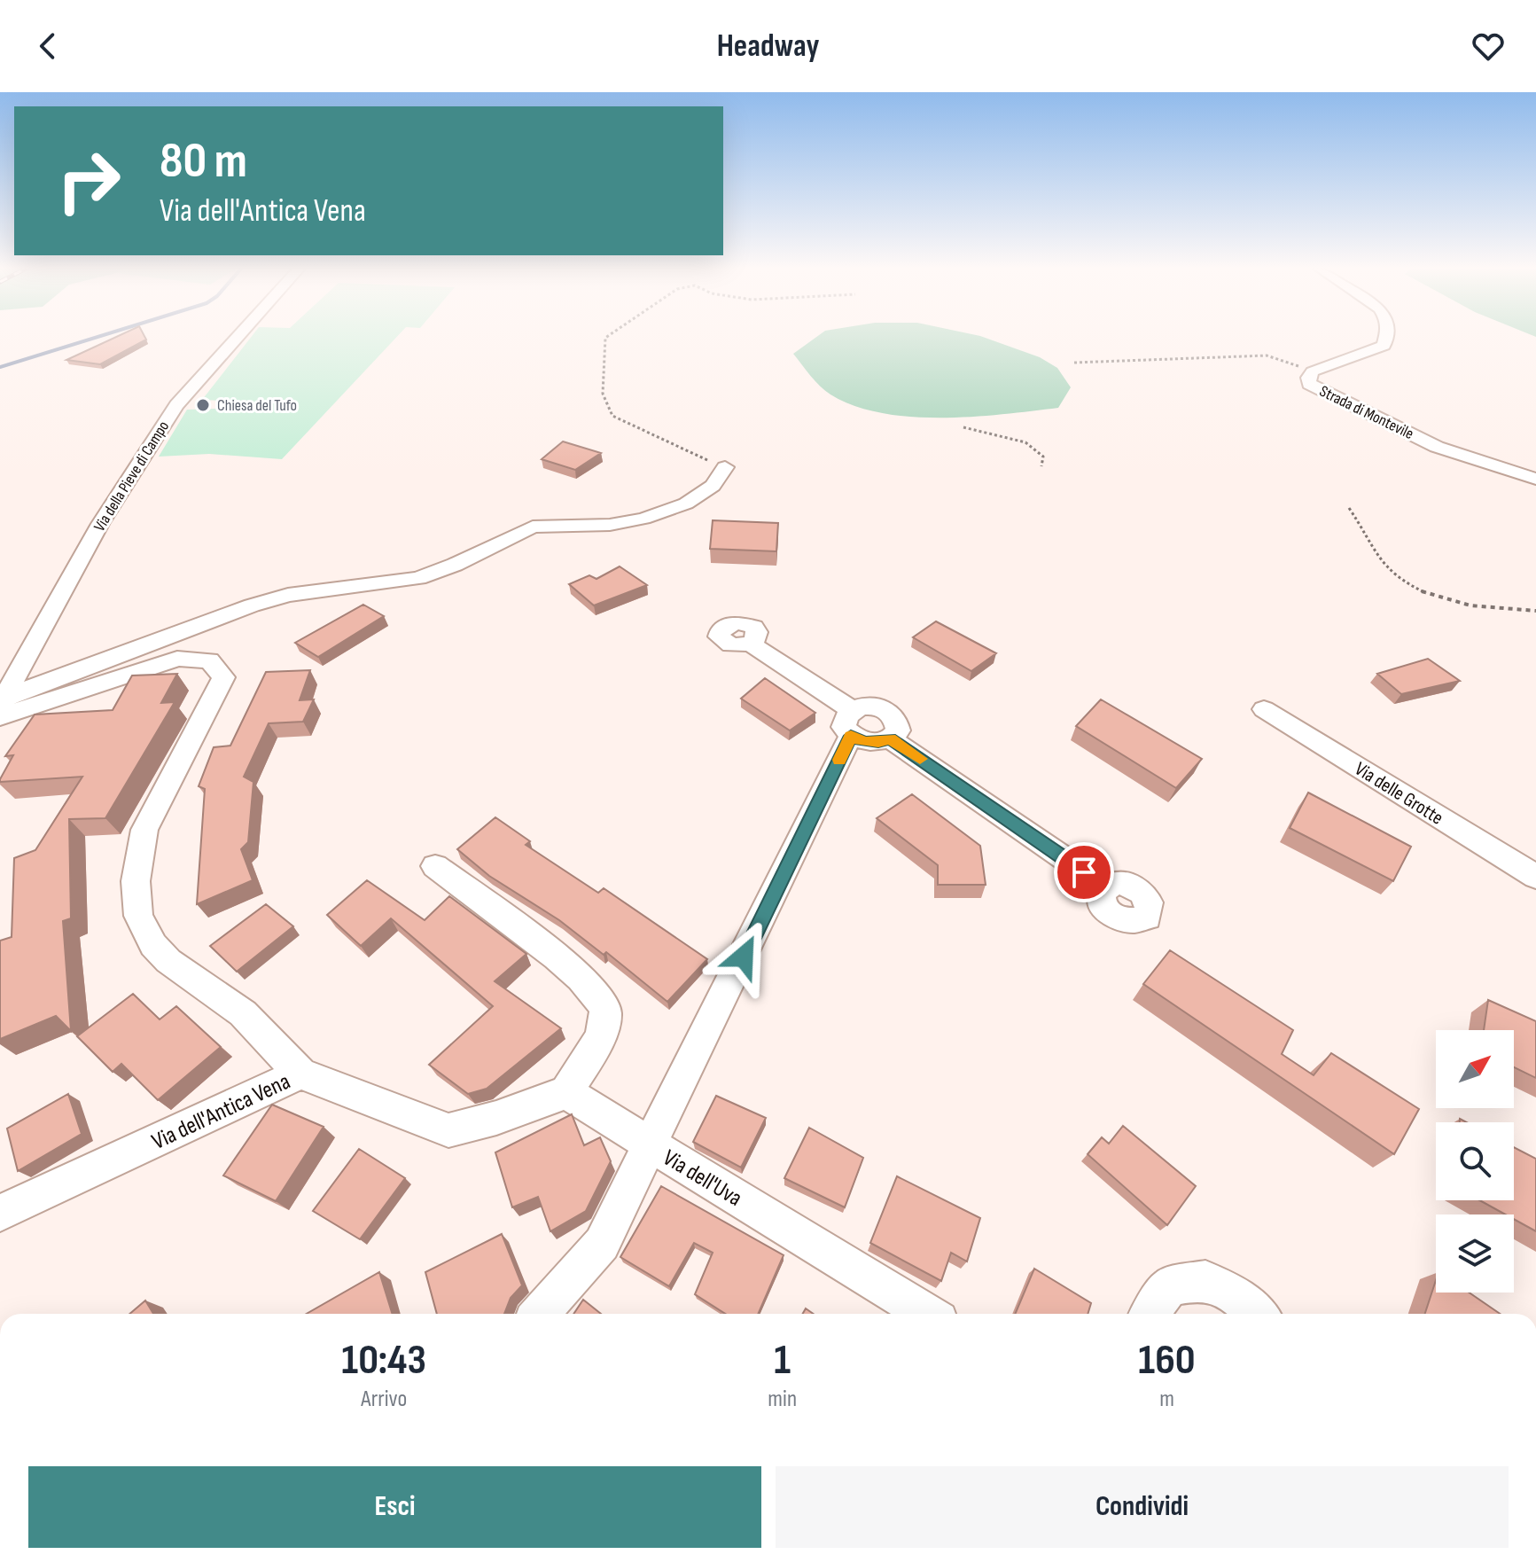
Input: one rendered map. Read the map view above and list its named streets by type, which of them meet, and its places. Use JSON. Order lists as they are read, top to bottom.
{
  "streets": {
    "street": [
      "Strada di Montevile",
      "Via della Pieve di Campo",
      "Via delle Grotte",
      "Via dell'Antica Vena",
      "Via dell'Uva"
    ]
  },
  "places": ["Chiesa del Tufo"],
  "north": "top right",
  "page": {
    "header": "Headway",
    "turn": ["80 m", "Via dell'Antica Vena"],
    "eta": [
      "10:43",
      "Arrivo",
      "1",
      "min",
      "160",
      "m"
    ],
    "buttons": ["Esci", "Condividi"]
  }
}
